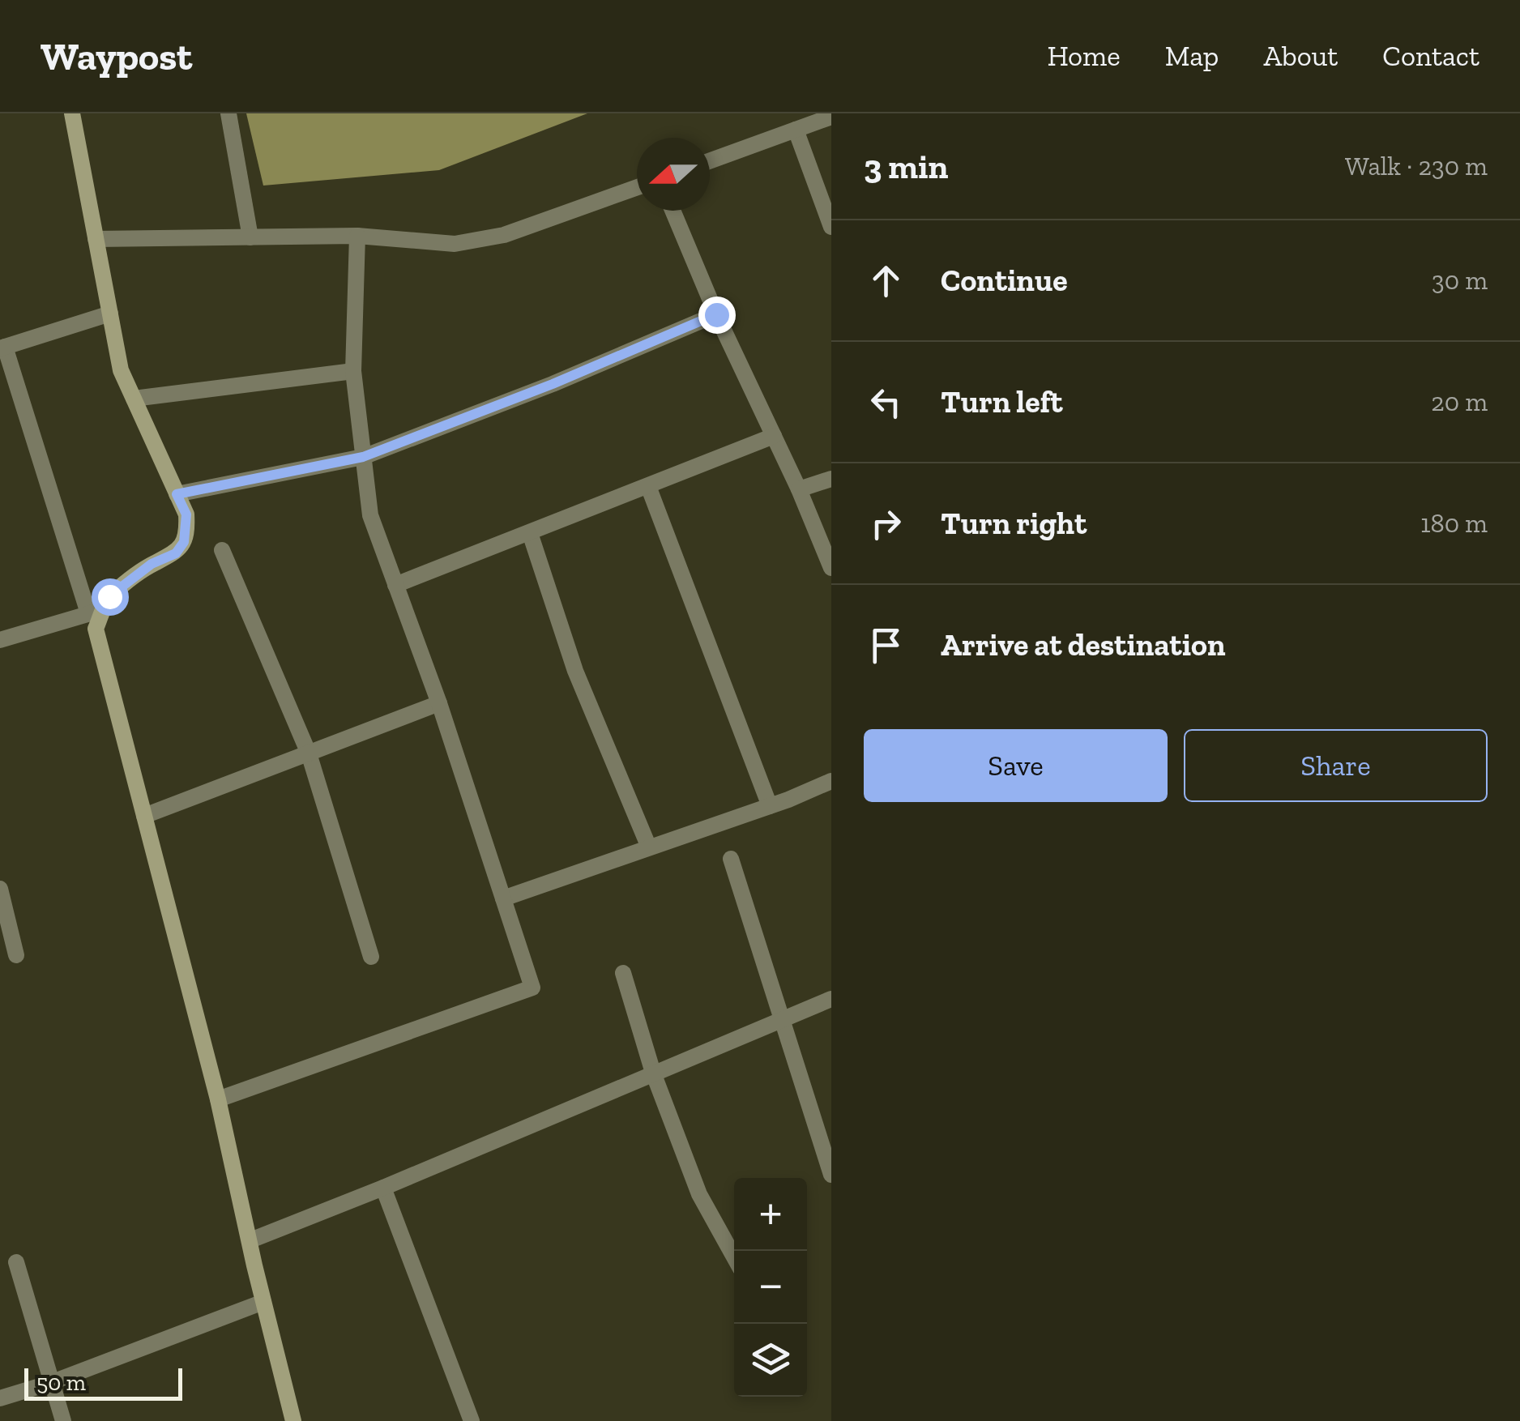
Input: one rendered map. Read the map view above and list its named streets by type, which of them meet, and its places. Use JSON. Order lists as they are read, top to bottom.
{
  "scale_bar": "50 m",
  "north": "left",
  "page": {
    "header": "Waypost",
    "nav": [
      "Home",
      "Map",
      "About",
      "Contact"
    ],
    "heading": ["3 min", "Walk · 230 m"],
    "list": [
      ["Continue", "30 m"],
      ["Turn left", "20 m"],
      ["Turn right", "180 m"],
      "Arrive at destination"
    ],
    "buttons": ["Save", "Share"],
    "map_buttons": ["+", "−"],
    "scale": "50 m"
  }
}
